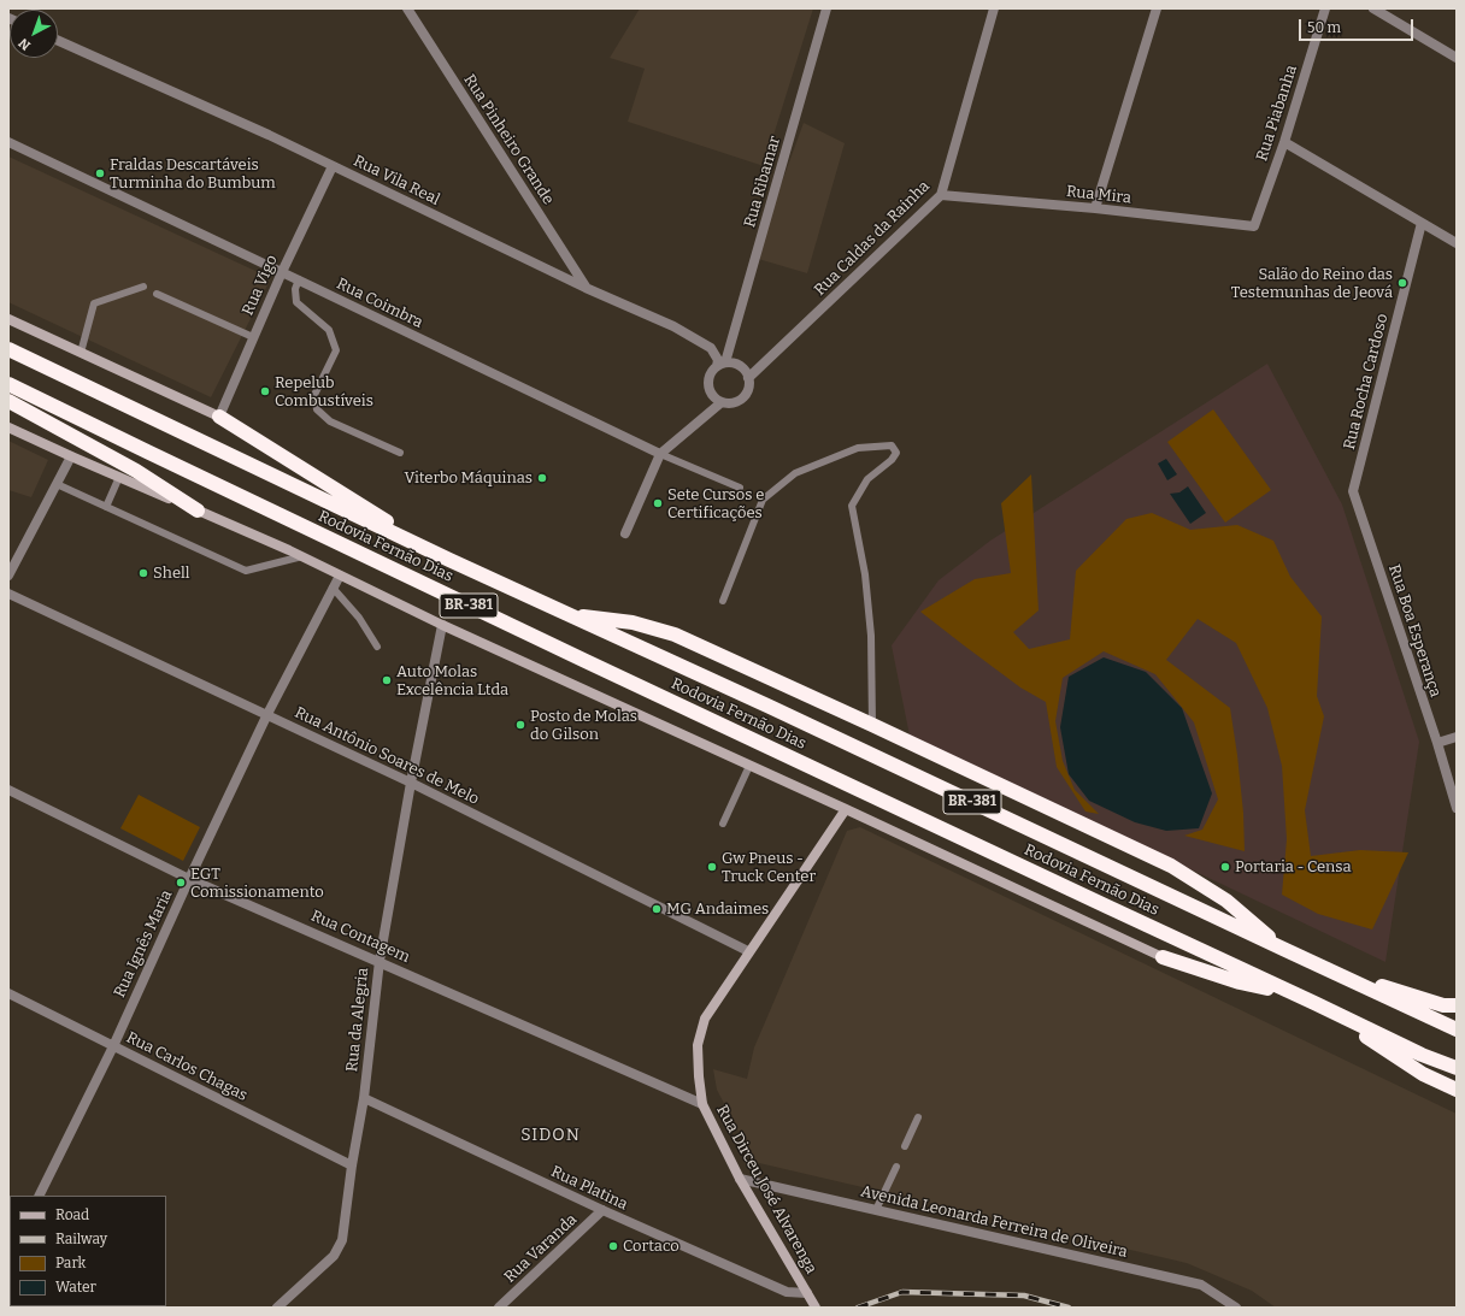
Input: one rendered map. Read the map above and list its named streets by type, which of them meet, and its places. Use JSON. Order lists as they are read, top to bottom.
{
  "streets": {
    "highway": ["Rodovia Fernão Dias", "BR-381"],
    "main road": ["Rua Dirceu José Alvarenga"],
    "street": [
      "Rua Piabanha",
      "Rua Pinheiro Grande",
      "Rua Vila Real",
      "Rua Ribamar",
      "Rua Mira",
      "Rua Caldas da Rainha",
      "Rua Vigo",
      "Rua Coimbra",
      "Rua Rocha Cardoso",
      "Rua Boa Esperança",
      "Rua Antônio Soares de Melo",
      "Rua Contagem",
      "Rua Ignês Maria",
      "Rua da Alegria",
      "Rua Carlos Chagas",
      "Rua Platina",
      "Avenida Leonarda Ferreira de Oliveira",
      "Rua Varanda"
    ]
  },
  "crossings": [
    ["Rua Piabanha", "Rua Mira"],
    ["Rua Pinheiro Grande", "Rua Vila Real"],
    ["Rua Vila Real", "Rua Ribamar"],
    ["Rua Vila Real", "Rua Caldas da Rainha"],
    ["Rua Vila Real", "Rua Vigo"],
    ["Rua Ribamar", "Rua Caldas da Rainha"],
    ["Rua Mira", "Rua Caldas da Rainha"],
    ["Rua Vigo", "Rua Coimbra"],
    ["Rua Vigo", "BR-381"],
    ["Rua Rocha Cardoso", "Rua Boa Esperança"],
    ["Rodovia Fernão Dias", "BR-381"],
    ["BR-381", "Rua Ignês Maria"],
    ["BR-381", "Rua da Alegria"],
    ["BR-381", "Rua Dirceu José Alvarenga"],
    ["Rua Antônio Soares de Melo", "Rua Ignês Maria"],
    ["Rua Antônio Soares de Melo", "Rua da Alegria"],
    ["Rua Antônio Soares de Melo", "Rua Dirceu José Alvarenga"],
    ["Rua Contagem", "Rua Ignês Maria"],
    ["Rua Contagem", "Rua da Alegria"],
    ["Rua Contagem", "Rua Dirceu José Alvarenga"],
    ["Rua Ignês Maria", "Rua Carlos Chagas"],
    ["Rua da Alegria", "Rua Carlos Chagas"],
    ["Rua da Alegria", "Rua Platina"],
    ["Rua Platina", "Rua Dirceu José Alvarenga"],
    ["Rua Platina", "Rua Varanda"],
    ["Rua Dirceu José Alvarenga", "Avenida Leonarda Ferreira de Oliveira"]
  ],
  "districts": ["SIDON"],
  "places": [
    "Fraldas Descartáveis Turminha do Bumbum",
    "Salão do Reino das Testemunhas de Jeová",
    "Repelub Combustíveis",
    "Viterbo Máquinas",
    "Sete Cursos e Certificações",
    "Shell",
    "Auto Molas Excelência Ltda",
    "Posto de Molas do Gilson",
    "Gw Pneus - Truck Center",
    "Portaria - Censa",
    "EGT Comissionamento",
    "MG Andaimes",
    "Cortaco"
  ],
  "legend": [
    "Road",
    "Railway",
    "Park",
    "Water"
  ],
  "scale_bar": "50 m",
  "north": "bottom left"
}
